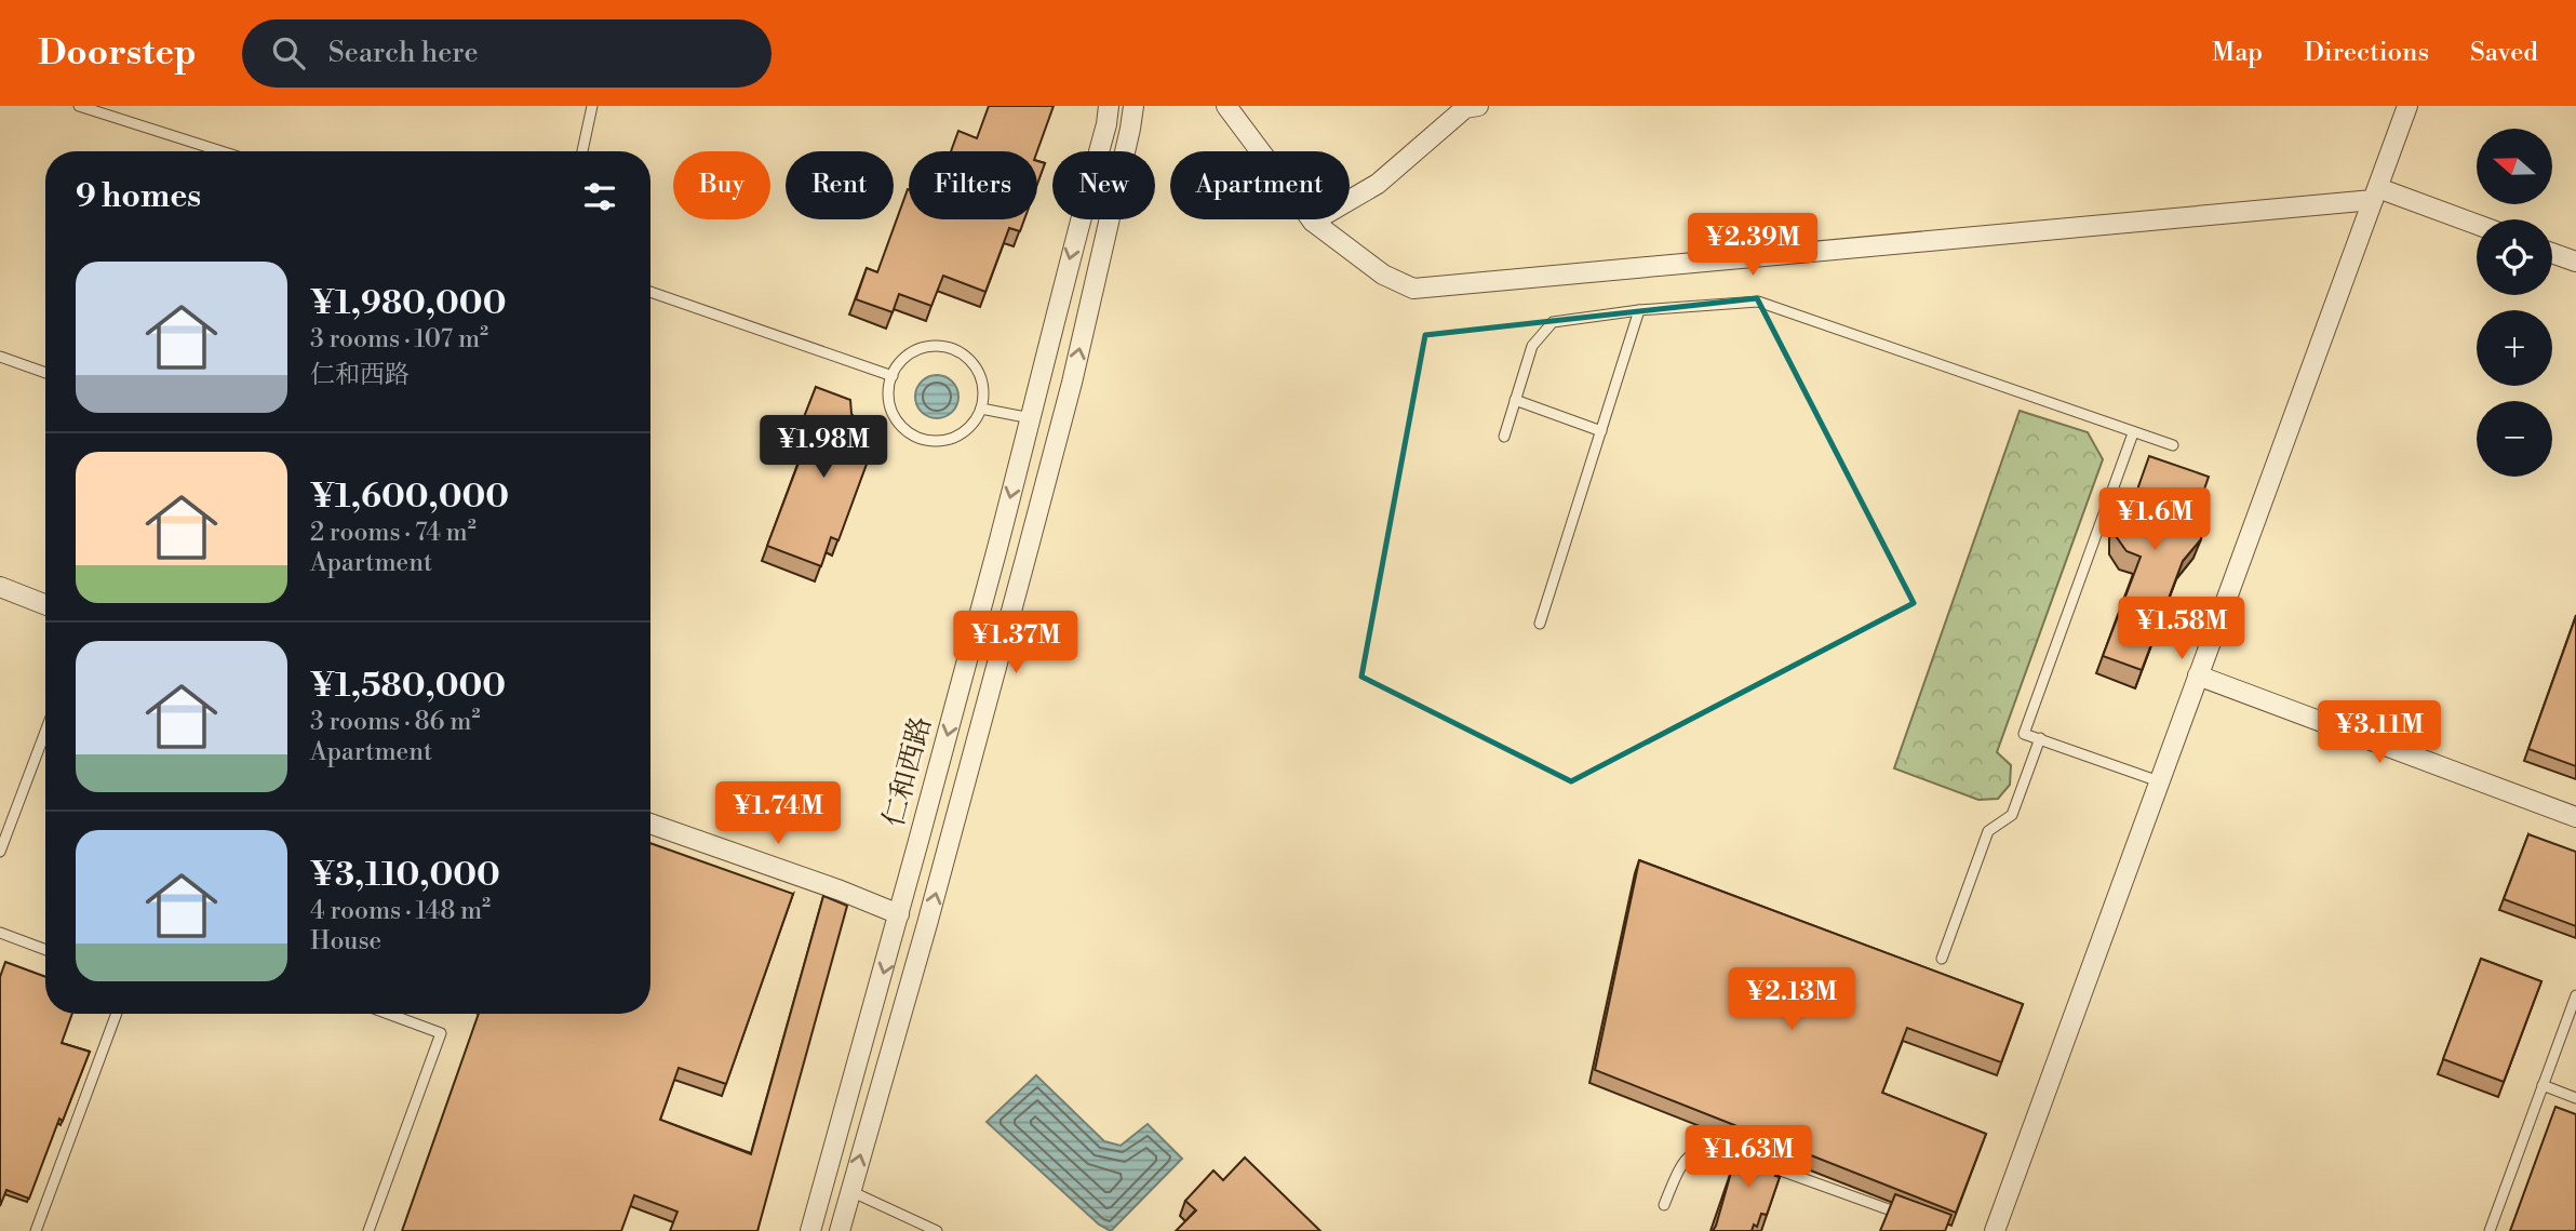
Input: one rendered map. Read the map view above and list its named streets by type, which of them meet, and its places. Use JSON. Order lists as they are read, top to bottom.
{
  "streets": {
    "street": ["仁和西路"]
  },
  "north": "left",
  "page": {
    "header": "Doorstep",
    "search": "Search here",
    "nav": ["Map", "Directions", "Saved"],
    "map_buttons": ["+", "−"],
    "chip": [
      "Buy",
      "Rent",
      "Filters",
      "New",
      "Apartment"
    ],
    "heading": "9 homes",
    "price": [
      "¥2.39M",
      "¥1.98M",
      "¥1.6M",
      "¥1.58M",
      "¥1.37M",
      "¥3.11M",
      "¥1.74M",
      "¥2.13M",
      "¥1.63M"
    ],
    "list": [
      {
        "name": "¥1,980,000",
        "note": "3 rooms · 107 m² · 仁和西路"
      },
      {
        "name": "¥1,600,000",
        "note": "2 rooms · 74 m² · Apartment"
      },
      {
        "name": "¥1,580,000",
        "note": "3 rooms · 86 m² · Apartment"
      },
      {
        "name": "¥3,110,000",
        "note": "4 rooms · 148 m² · House"
      }
    ]
  }
}
